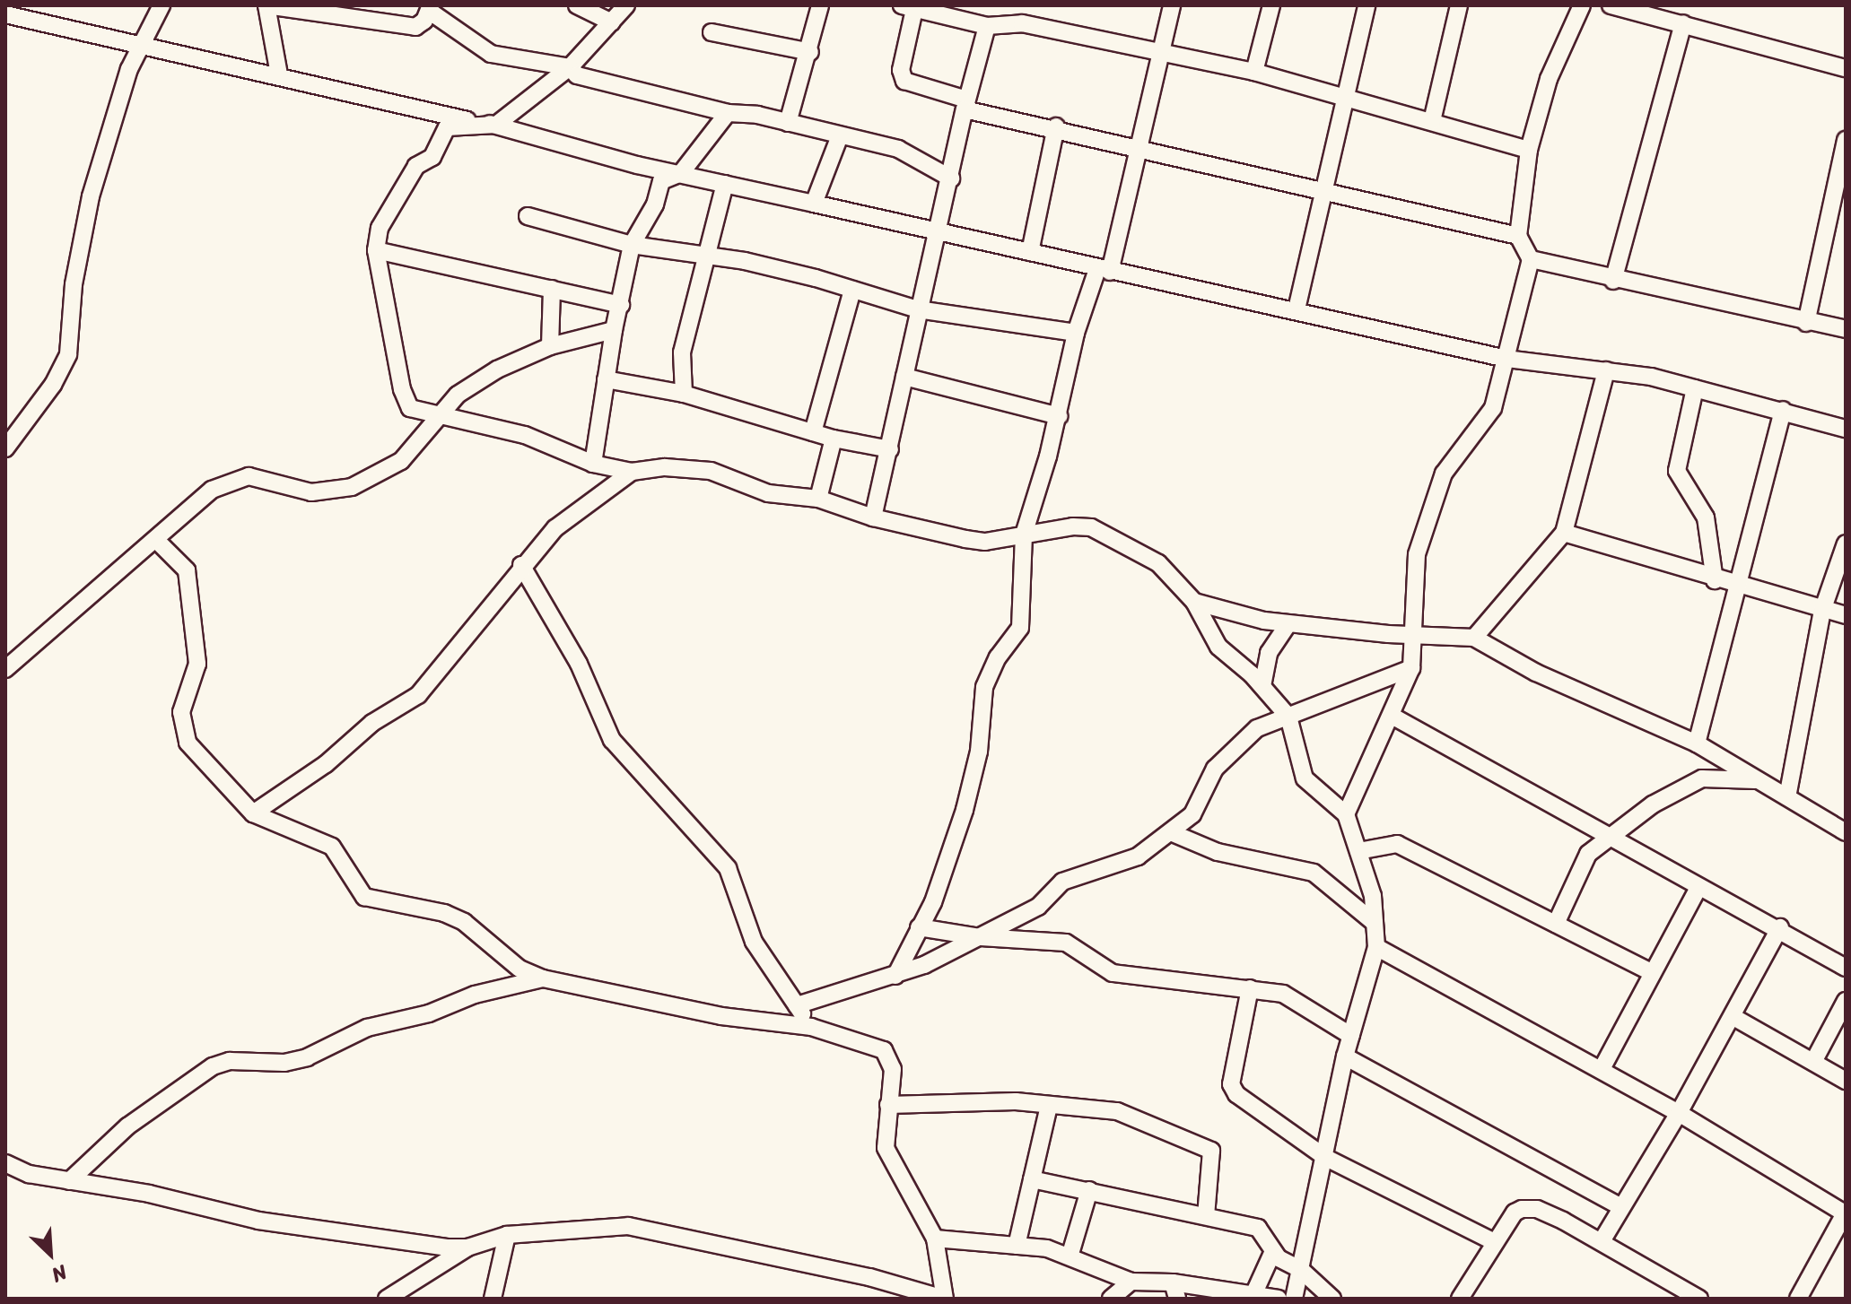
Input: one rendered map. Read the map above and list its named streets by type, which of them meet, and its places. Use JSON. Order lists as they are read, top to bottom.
{
  "north": "bottom right"
}
